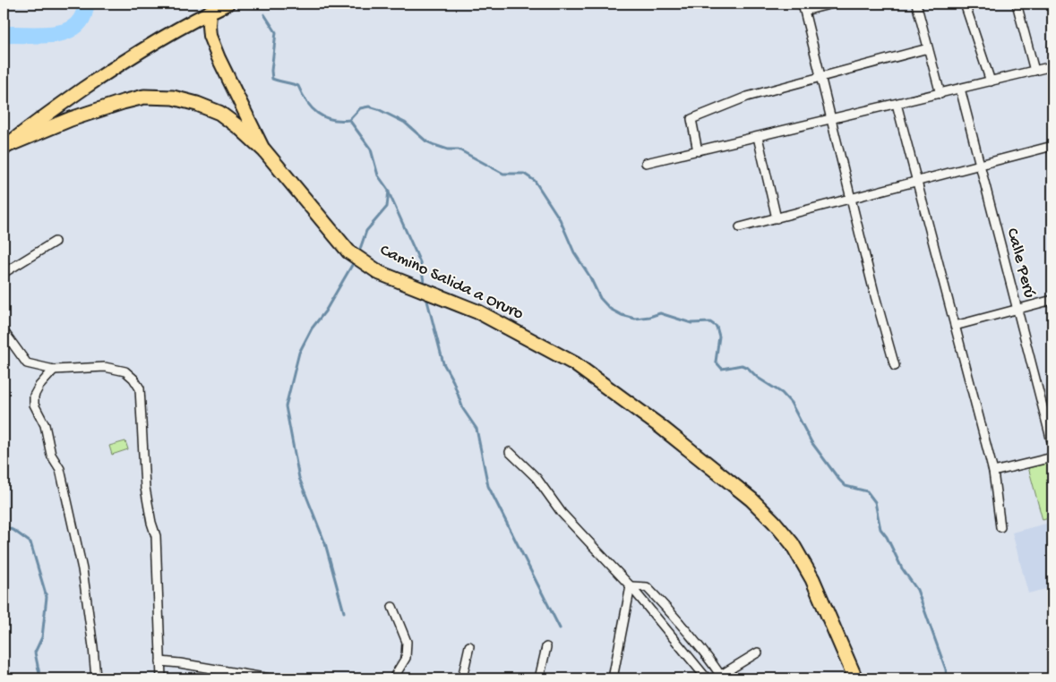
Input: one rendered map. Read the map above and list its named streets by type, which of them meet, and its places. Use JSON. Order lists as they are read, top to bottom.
{
  "streets": {
    "highway": ["Camino Salida a Oruro"],
    "street": ["Calle Perú"]
  }
}
